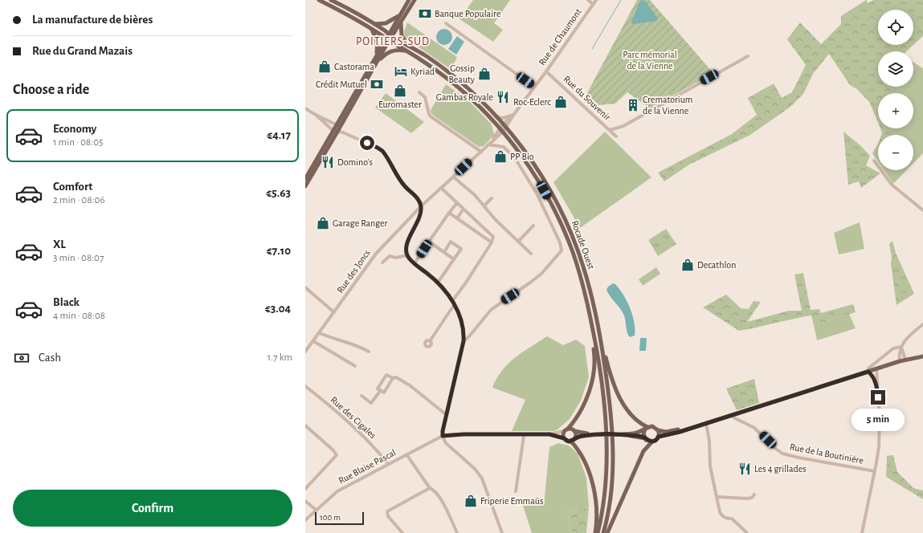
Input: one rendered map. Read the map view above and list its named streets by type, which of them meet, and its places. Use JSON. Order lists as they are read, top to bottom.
{
  "streets": {
    "main road": ["Rocade Ouest"],
    "street": [
      "Rue de Chaumont",
      "Rue du Souvenir",
      "Rue des Joncs",
      "Rue des Cigales",
      "Rue de la Boutinière",
      "Rue Blaise Pascal"
    ]
  },
  "crossings": [
    ["Rue de Chaumont", "Rue du Souvenir"],
    ["Rue de Chaumont", "Rocade Ouest"],
    ["Rue de Chaumont", "Rue des Joncs"],
    ["Rue des Cigales", "Rue Blaise Pascal"]
  ],
  "districts": ["POITIERS-SUD"],
  "parks": ["Parc mémorial de la Vienne"],
  "places": {
    "bank": ["Banque Populaire", "Crédit Mutuel"],
    "shop": [
      "Castorama",
      "Gossip Beauty",
      "Euromaster",
      "Roc-Eclerc",
      "PP Bio",
      "Garage Ranger",
      "Decathlon",
      "Friperie Emmaüs"
    ],
    "hotel": ["Kyriad"],
    "restaurant": ["Gambas Royale", "Domino's", "Les 4 grillades"],
    "building": ["Crematorium de la Vienne"]
  },
  "scale_bar": "100 m",
  "page": {
    "banner": ["La manufacture de bières", "Rue du Grand Mazais"],
    "map_buttons": ["+", "−"],
    "heading": "Choose a ride",
    "list": [
      {
        "name": "Economy",
        "note": "1 min · 08:05",
        "value": "€4.17"
      },
      {
        "name": "Comfort",
        "note": "2 min · 08:06",
        "value": "€5.63"
      },
      {
        "name": "XL",
        "note": "3 min · 08:07",
        "value": "€7.10"
      },
      {
        "name": "Black",
        "note": "4 min · 08:08",
        "value": "€3.04"
      }
    ],
    "pay": ["Cash", "1.7 km"],
    "bubble": "5 min",
    "buttons": "Confirm",
    "scale": "100 m"
  }
}
